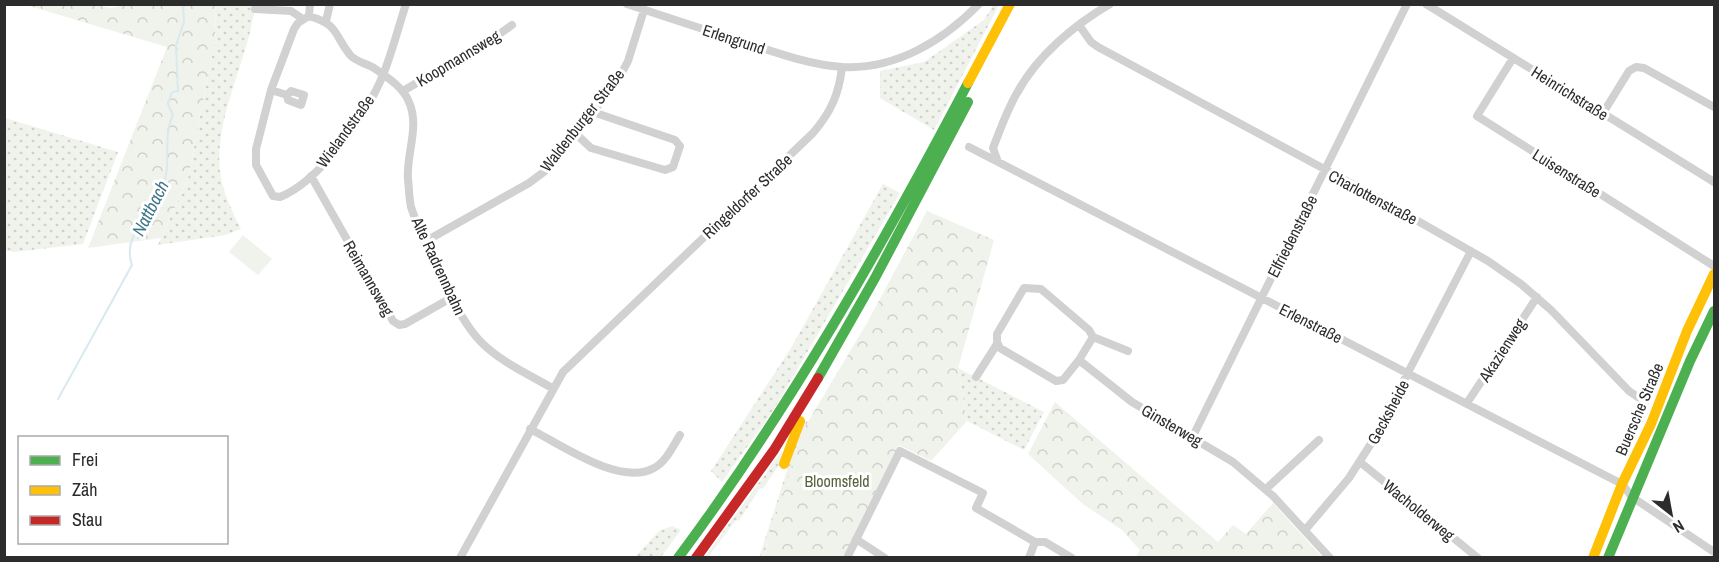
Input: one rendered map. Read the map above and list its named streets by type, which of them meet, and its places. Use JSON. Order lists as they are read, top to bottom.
{
  "streets": {
    "main road": ["Buersche Straße"],
    "street": [
      "Erlengrund",
      "Koopmannsweg",
      "Heinrichstraße",
      "Waldenburger Straße",
      "Wielandstraße",
      "Luisenstraße",
      "Ringeldorfer Straße",
      "Charlottenstraße",
      "Elfriedenstraße",
      "Alte Radrennbahn",
      "Reimannsweg",
      "Erlenstraße",
      "Akazienweg",
      "Gecksheide",
      "Ginsterweg",
      "Wacholderweg"
    ]
  },
  "crossings": [
    ["Erlengrund", "Waldenburger Straße"],
    ["Erlengrund", "Ringeldorfer Straße"],
    ["Koopmannsweg", "Alte Radrennbahn"],
    ["Heinrichstraße", "Luisenstraße"],
    ["Waldenburger Straße", "Alte Radrennbahn"],
    ["Wielandstraße", "Reimannsweg"],
    ["Ringeldorfer Straße", "Alte Radrennbahn"],
    ["Charlottenstraße", "Elfriedenstraße"],
    ["Charlottenstraße", "Akazienweg"],
    ["Charlottenstraße", "Gecksheide"],
    ["Elfriedenstraße", "Erlenstraße"],
    ["Elfriedenstraße", "Ginsterweg"],
    ["Alte Radrennbahn", "Reimannsweg"],
    ["Erlenstraße", "Akazienweg"],
    ["Erlenstraße", "Buersche Straße"],
    ["Erlenstraße", "Gecksheide"],
    ["Gecksheide", "Ginsterweg"],
    ["Gecksheide", "Wacholderweg"]
  ],
  "water": ["Nattbach"],
  "parks": ["Bloomsfeld"],
  "legend": ["Frei", "Zäh", "Stau"],
  "north": "bottom right"
}
